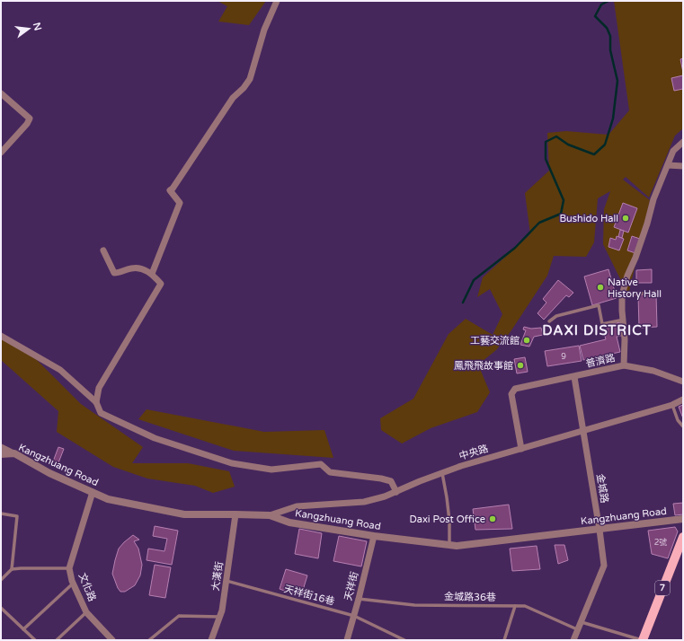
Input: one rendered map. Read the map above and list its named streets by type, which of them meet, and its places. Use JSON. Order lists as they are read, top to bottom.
{
  "streets": {
    "main road": ["7"],
    "street": [
      "普濟路",
      "中央路",
      "Kangzhuang Road",
      "金城路",
      "大漢街",
      "天祥街",
      "文化路"
    ],
    "lane": ["天祥街16巷", "金城路36巷"]
  },
  "crossings": [
    ["普濟路", "中央路"],
    ["普濟路", "金城路"],
    ["中央路", "Kangzhuang Road"],
    ["中央路", "金城路"],
    ["Kangzhuang Road", "金城路"],
    ["Kangzhuang Road", "大漢街"],
    ["Kangzhuang Road", "天祥街"],
    ["Kangzhuang Road", "文化路"],
    ["金城路", "金城路36巷"],
    ["大漢街", "天祥街16巷"],
    ["天祥街", "天祥街16巷"],
    ["天祥街", "金城路36巷"]
  ],
  "districts": ["DAXI DISTRICT"],
  "places": [
    "Bushido Hall",
    "Native History Hall",
    "工藝交流館",
    "鳳飛飛故事館",
    "Daxi Post Office"
  ],
  "house_numbers": ["9", "2號"],
  "north": "right"
}
